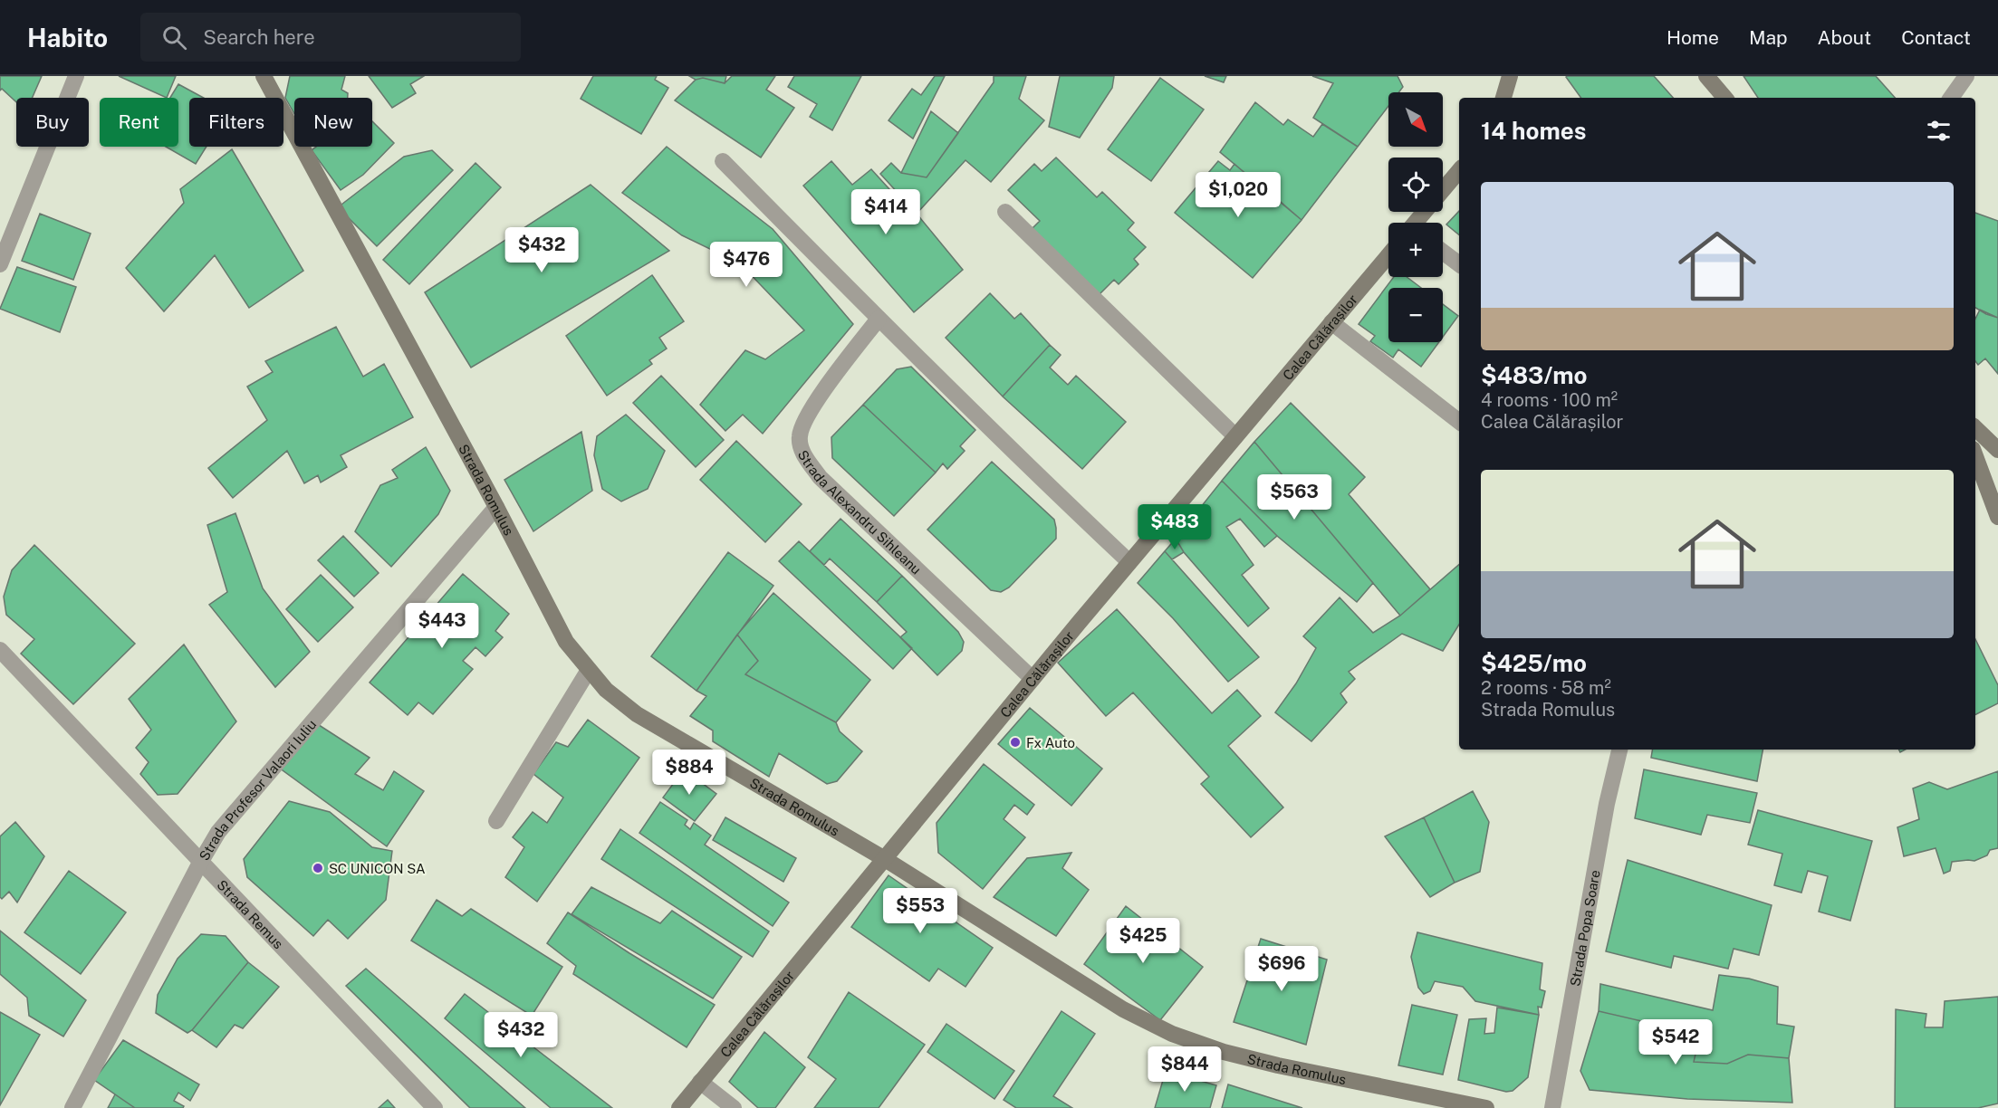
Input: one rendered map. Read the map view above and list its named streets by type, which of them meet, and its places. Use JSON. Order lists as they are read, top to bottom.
{
  "streets": {
    "street": [
      "Calea Călărașilor",
      "Strada Romulus",
      "Strada Alexandru Sihleanu",
      "Strada Profesor Valaori Iuliu",
      "Strada Remus",
      "Strada Popa Soare"
    ]
  },
  "crossings": [
    ["Calea Călărașilor", "Strada Romulus"],
    ["Calea Călărașilor", "Strada Alexandru Sihleanu"],
    ["Strada Romulus", "Strada Profesor Valaori Iuliu"],
    ["Strada Profesor Valaori Iuliu", "Strada Remus"]
  ],
  "places": ["Fx Auto", "SC UNICON SA"],
  "north": "bottom right",
  "page": {
    "header": "Habito",
    "search": "Search here",
    "nav": [
      "Home",
      "Map",
      "About",
      "Contact"
    ],
    "map_buttons": ["+", "−"],
    "chip": [
      "Buy",
      "Rent",
      "Filters",
      "New"
    ],
    "heading": "14 homes",
    "list": [
      {
        "name": "$483/mo",
        "note": "4 rooms · 100 m² · Calea Călărașilor"
      },
      {
        "name": "$425/mo",
        "note": "2 rooms · 58 m² · Strada Romulus"
      }
    ],
    "price": [
      "$1,020",
      "$414",
      "$432",
      "$476",
      "$563",
      "$483",
      "$443",
      "$884",
      "$553",
      "$425",
      "$696",
      "$432",
      "$542",
      "$844"
    ]
  }
}
